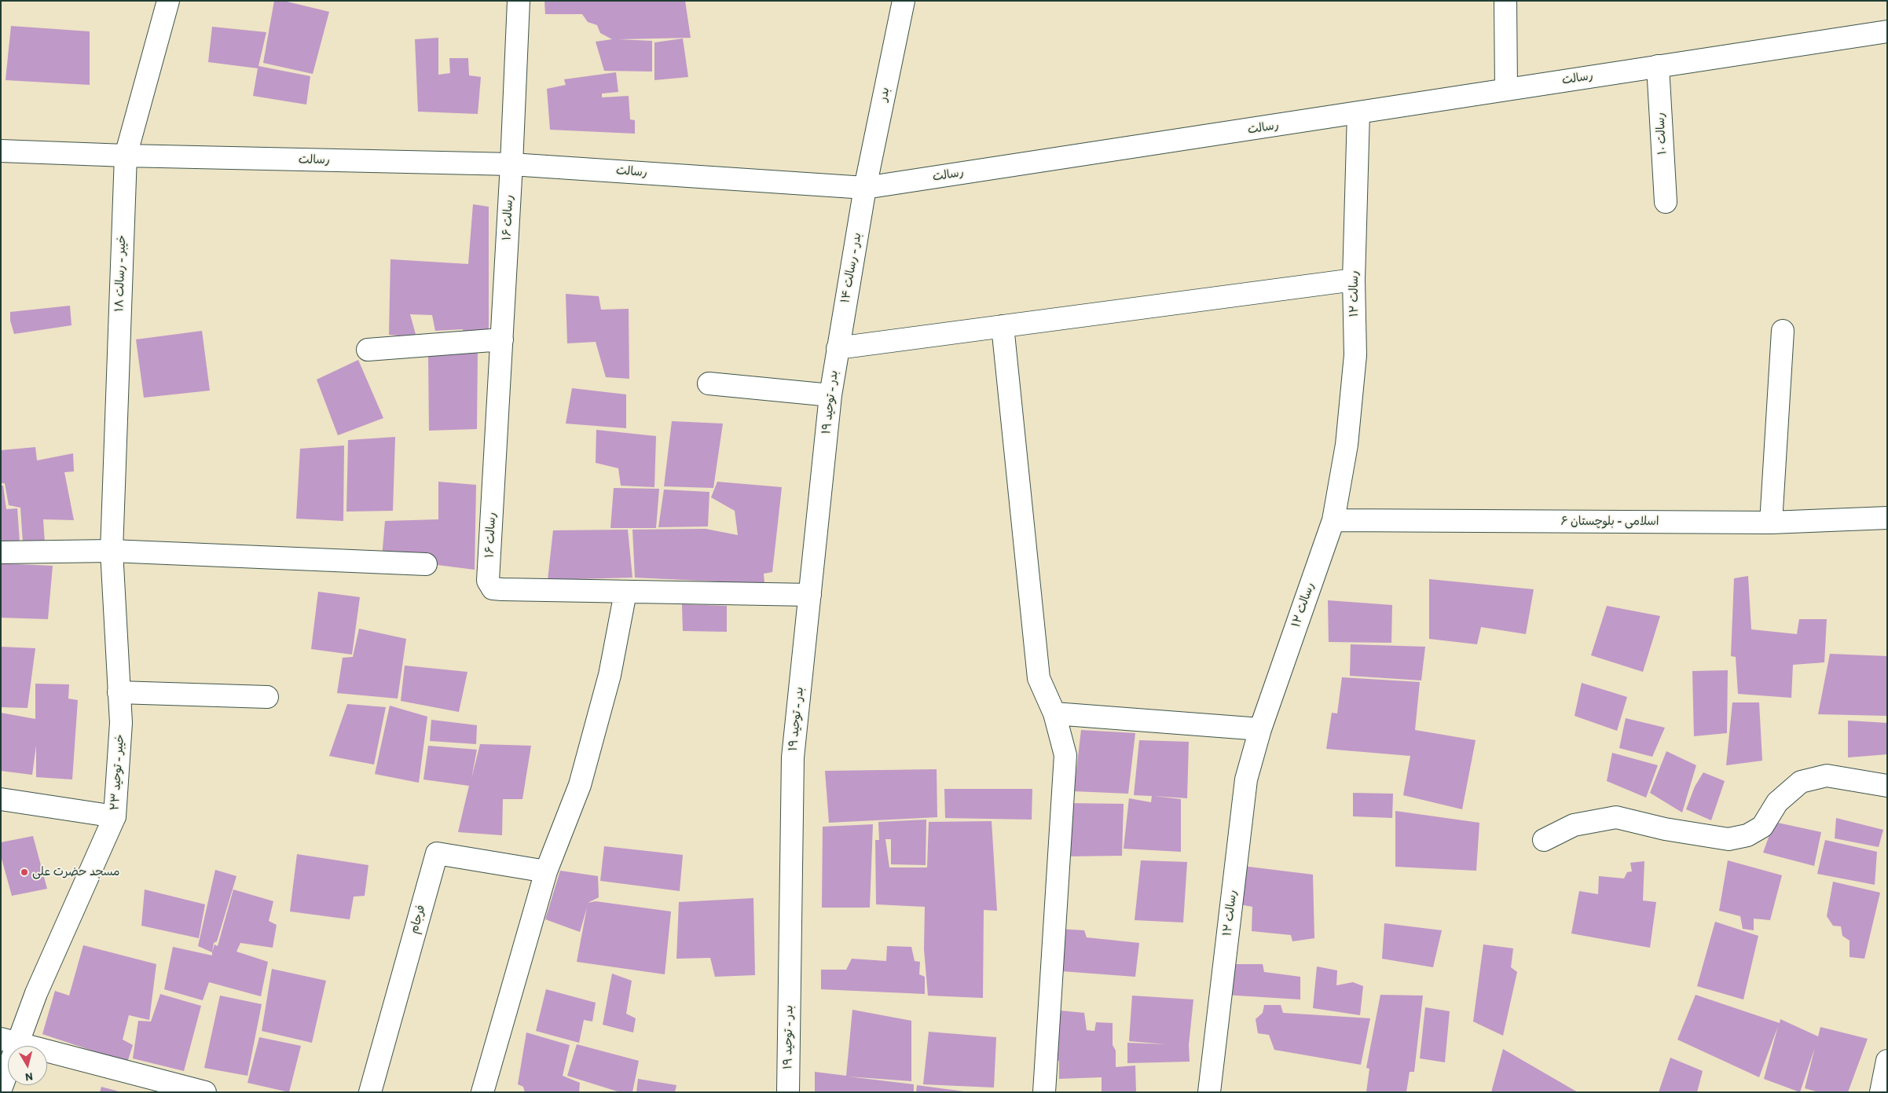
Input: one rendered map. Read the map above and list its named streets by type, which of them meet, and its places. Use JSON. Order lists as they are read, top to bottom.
{
  "streets": {
    "street": [
      "رسالت",
      "بدر",
      "رسالت ۱۰",
      "رسالت ۱۶",
      "بدر - رسالت ۱۴",
      "خیبر - رسالت ۱۸",
      "رسالت ۱۲",
      "بدر - توحید ۱۹",
      "اسلامی - بلوچستان ۶",
      "خیبر - توحید ۲۳",
      "فرجام"
    ]
  },
  "crossings": [
    ["رسالت", "بدر"],
    ["رسالت", "رسالت ۱۰"],
    ["رسالت", "رسالت ۱۶"],
    ["رسالت", "بدر - رسالت ۱۴"],
    ["رسالت", "خیبر - رسالت ۱۸"],
    ["رسالت", "رسالت ۱۲"],
    ["بدر", "بدر - رسالت ۱۴"],
    ["رسالت ۱۶", "بدر - توحید ۱۹"],
    ["بدر - رسالت ۱۴", "بدر - توحید ۱۹"],
    ["خیبر - رسالت ۱۸", "خیبر - توحید ۲۳"],
    ["رسالت ۱۲", "اسلامی - بلوچستان ۶"]
  ],
  "places": ["مسجد حضرت علی"],
  "north": "bottom"
}
